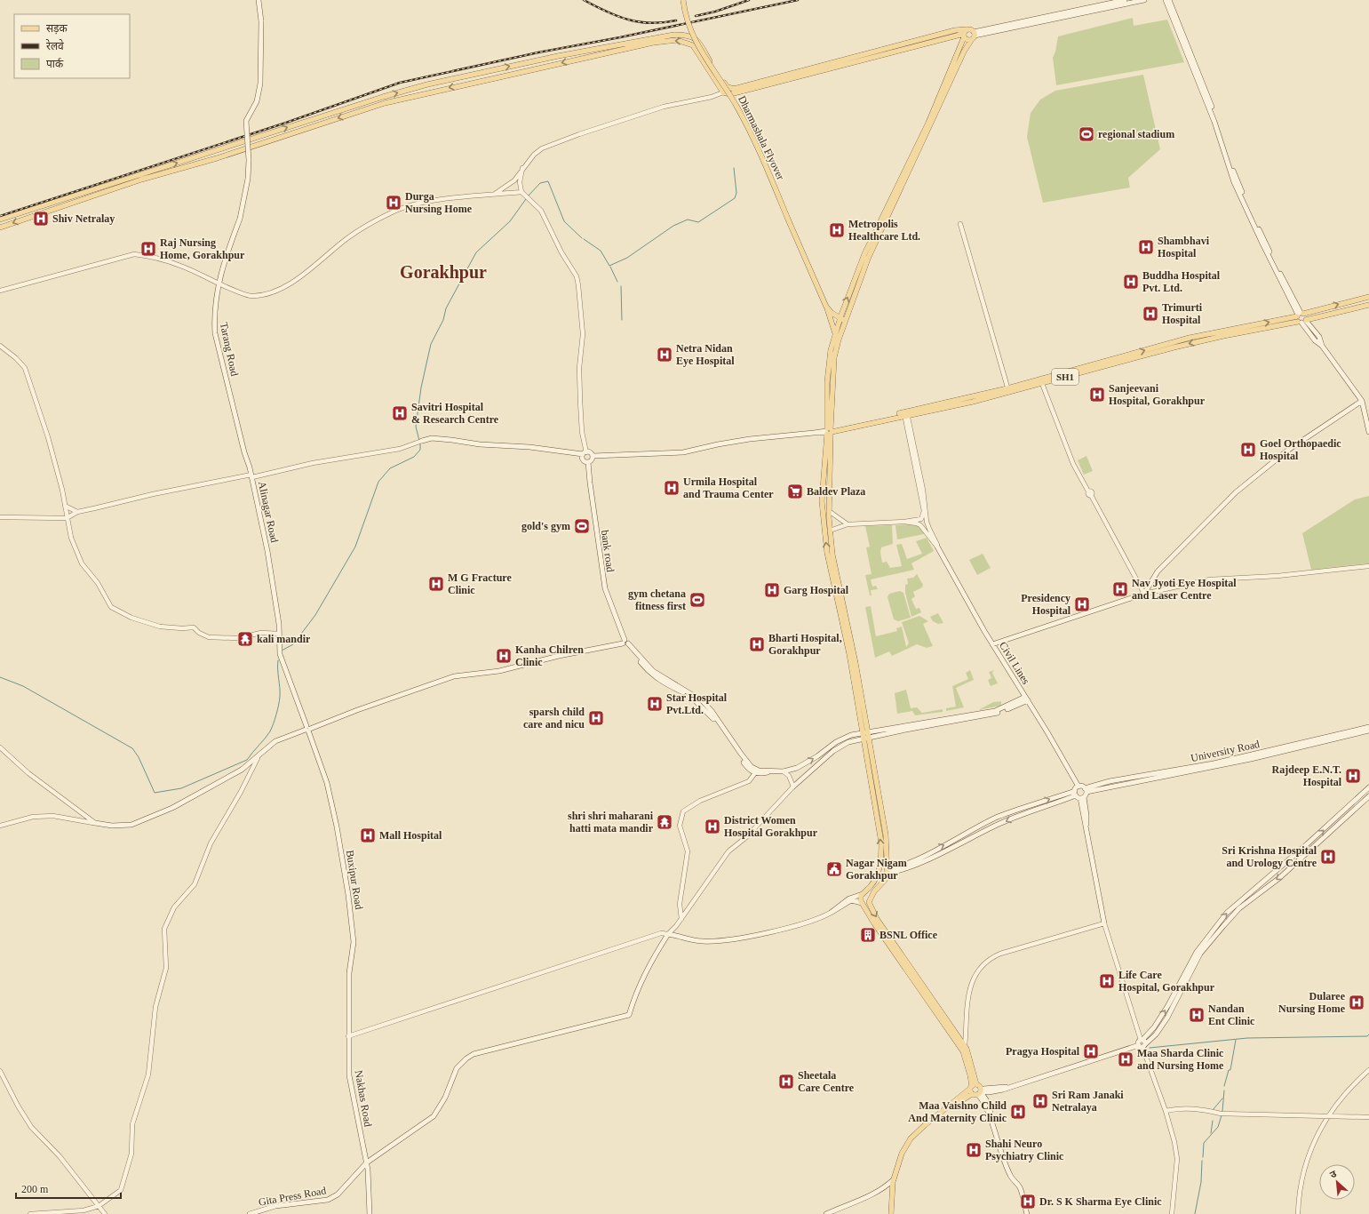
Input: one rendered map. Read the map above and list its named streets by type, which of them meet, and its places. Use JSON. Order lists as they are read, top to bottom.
{
  "streets": {
    "main road": [
      "Dharmashala Flyover",
      "Tarang Road",
      "SH1",
      "Alinagar Road",
      "bank road",
      "Civil Lines",
      "University Road",
      "Buxipur Road",
      "Nakhas Road",
      "Gita Press Road"
    ]
  },
  "crossings": [
    ["Tarang Road", "Alinagar Road"],
    ["Alinagar Road", "Buxipur Road"],
    ["Buxipur Road", "Nakhas Road"],
    ["Nakhas Road", "Gita Press Road"]
  ],
  "districts": ["Gorakhpur"],
  "places": {
    "sports": ["regional stadium", "gold's gym", "gym chetana fitness first"],
    "hospital": [
      "Durga Nursing Home",
      "Shiv Netralay",
      "Metropolis Healthcare Ltd.",
      "Shambhavi Hospital",
      "Raj Nursing Home, Gorakhpur",
      "Buddha Hospital Pvt. Ltd.",
      "Trimurti Hospital",
      "Netra Nidan Eye Hospital",
      "Sanjeevani Hospital, Gorakhpur",
      "Savitri Hospital & Research Centre",
      "Goel Orthopaedic Hospital",
      "Urmila Hospital and Trauma Center",
      "M G Fracture Clinic",
      "Nav Jyoti Eye Hospital and Laser Centre",
      "Garg Hospital",
      "Presidency Hospital",
      "Bharti Hospital, Gorakhpur",
      "Kanha Chilren Clinic",
      "Star Hospital Pvt.Ltd.",
      "sparsh child care and nicu",
      "Rajdeep E.N.T. Hospital",
      "District Women Hospital Gorakhpur",
      "Mall Hospital",
      "Sri Krishna Hospital and Urology Centre",
      "Life Care Hospital, Gorakhpur",
      "Dularee Nursing Home",
      "Nandan Ent Clinic",
      "Pragya Hospital",
      "Maa Sharda Clinic and Nursing Home",
      "Sheetala Care Centre",
      "Sri Ram Janaki Netralaya",
      "Maa Vaishno Child And Maternity Clinic",
      "Shahi Neuro Psychiatry Clinic",
      "Dr. S K Sharma Eye Clinic"
    ],
    "supermarket": ["Baldev Plaza"],
    "temple": ["kali mandir", "shri shri maharani hatti mata mandir"],
    "public building": ["Nagar Nigam Gorakhpur"],
    "building": ["BSNL Office"]
  },
  "legend": ["सड़क", "रेलवे", "पार्क"],
  "scale_bar": "200 m",
  "north": "top left"
}
